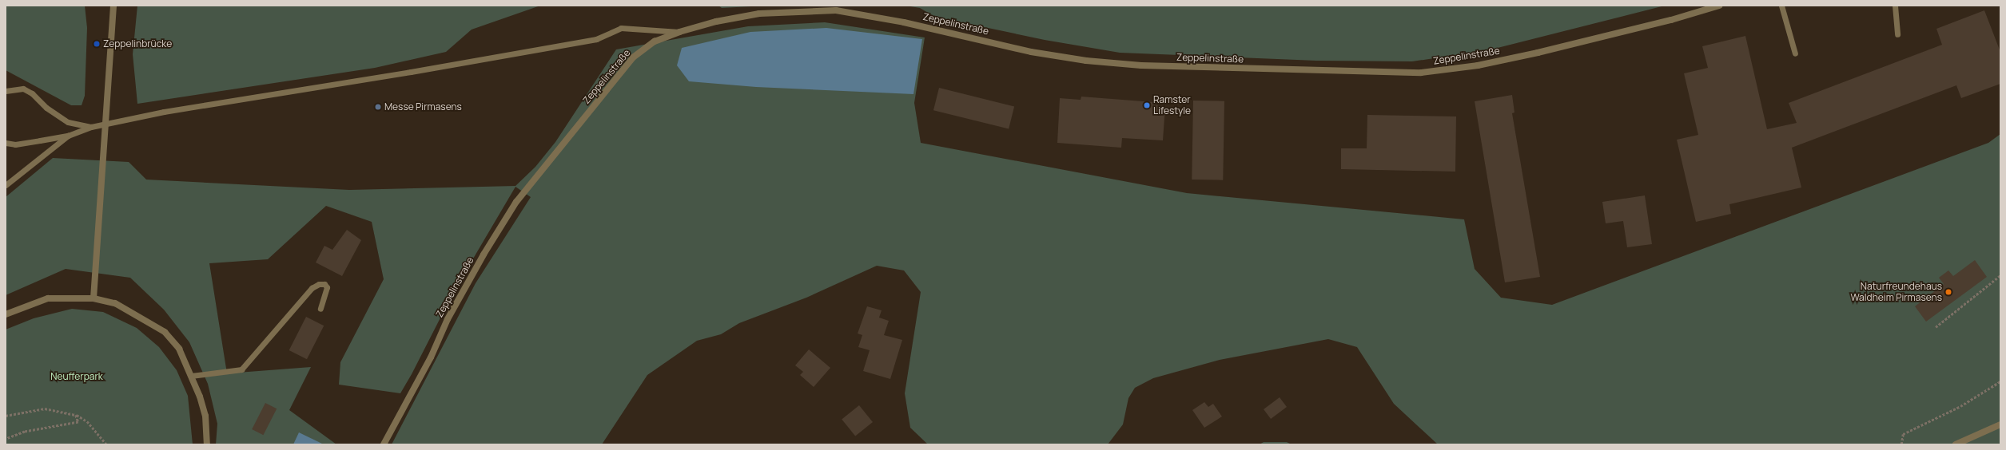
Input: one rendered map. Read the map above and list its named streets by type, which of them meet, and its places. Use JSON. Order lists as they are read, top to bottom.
{
  "streets": {
    "street": ["Zeppelinstraße"]
  },
  "parks": ["Neufferpark"],
  "places": [
    "Zeppelinbrücke",
    "Ramster Lifestyle",
    "Messe Pirmasens",
    "Naturfreundehaus Waldheim Pirmasens"
  ]
}
